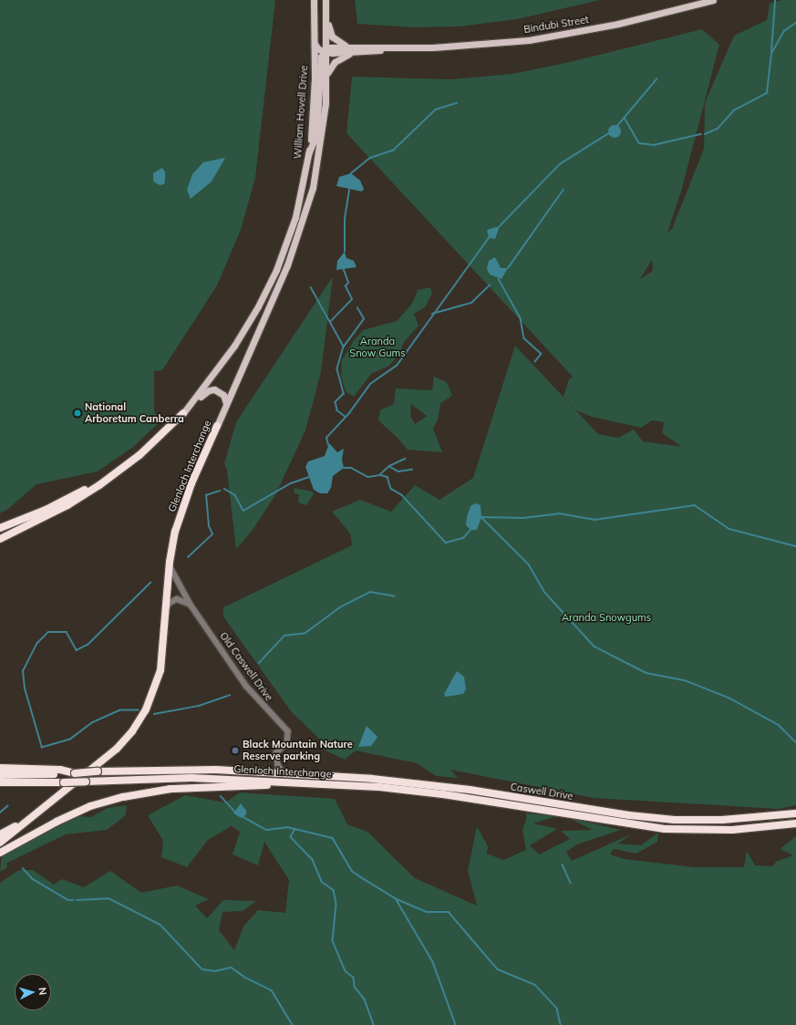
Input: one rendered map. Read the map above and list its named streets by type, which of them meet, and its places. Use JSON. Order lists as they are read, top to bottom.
{
  "streets": {
    "highway": ["Glenloch Interchange", "Caswell Drive"],
    "main road": ["Bindubi Street", "William Hovell Drive"],
    "street": ["Old Caswell Drive"]
  },
  "crossings": [
    ["Bindubi Street", "William Hovell Drive"],
    ["William Hovell Drive", "Glenloch Interchange"],
    ["Glenloch Interchange", "Old Caswell Drive"],
    ["Glenloch Interchange", "Caswell Drive"],
    ["Old Caswell Drive", "Caswell Drive"]
  ],
  "parks": ["Aranda Snow Gums", "Aranda Snowgums"],
  "places": ["National Arboretum Canberra", "Black Mountain Nature Reserve parking"],
  "north": "right"
}
